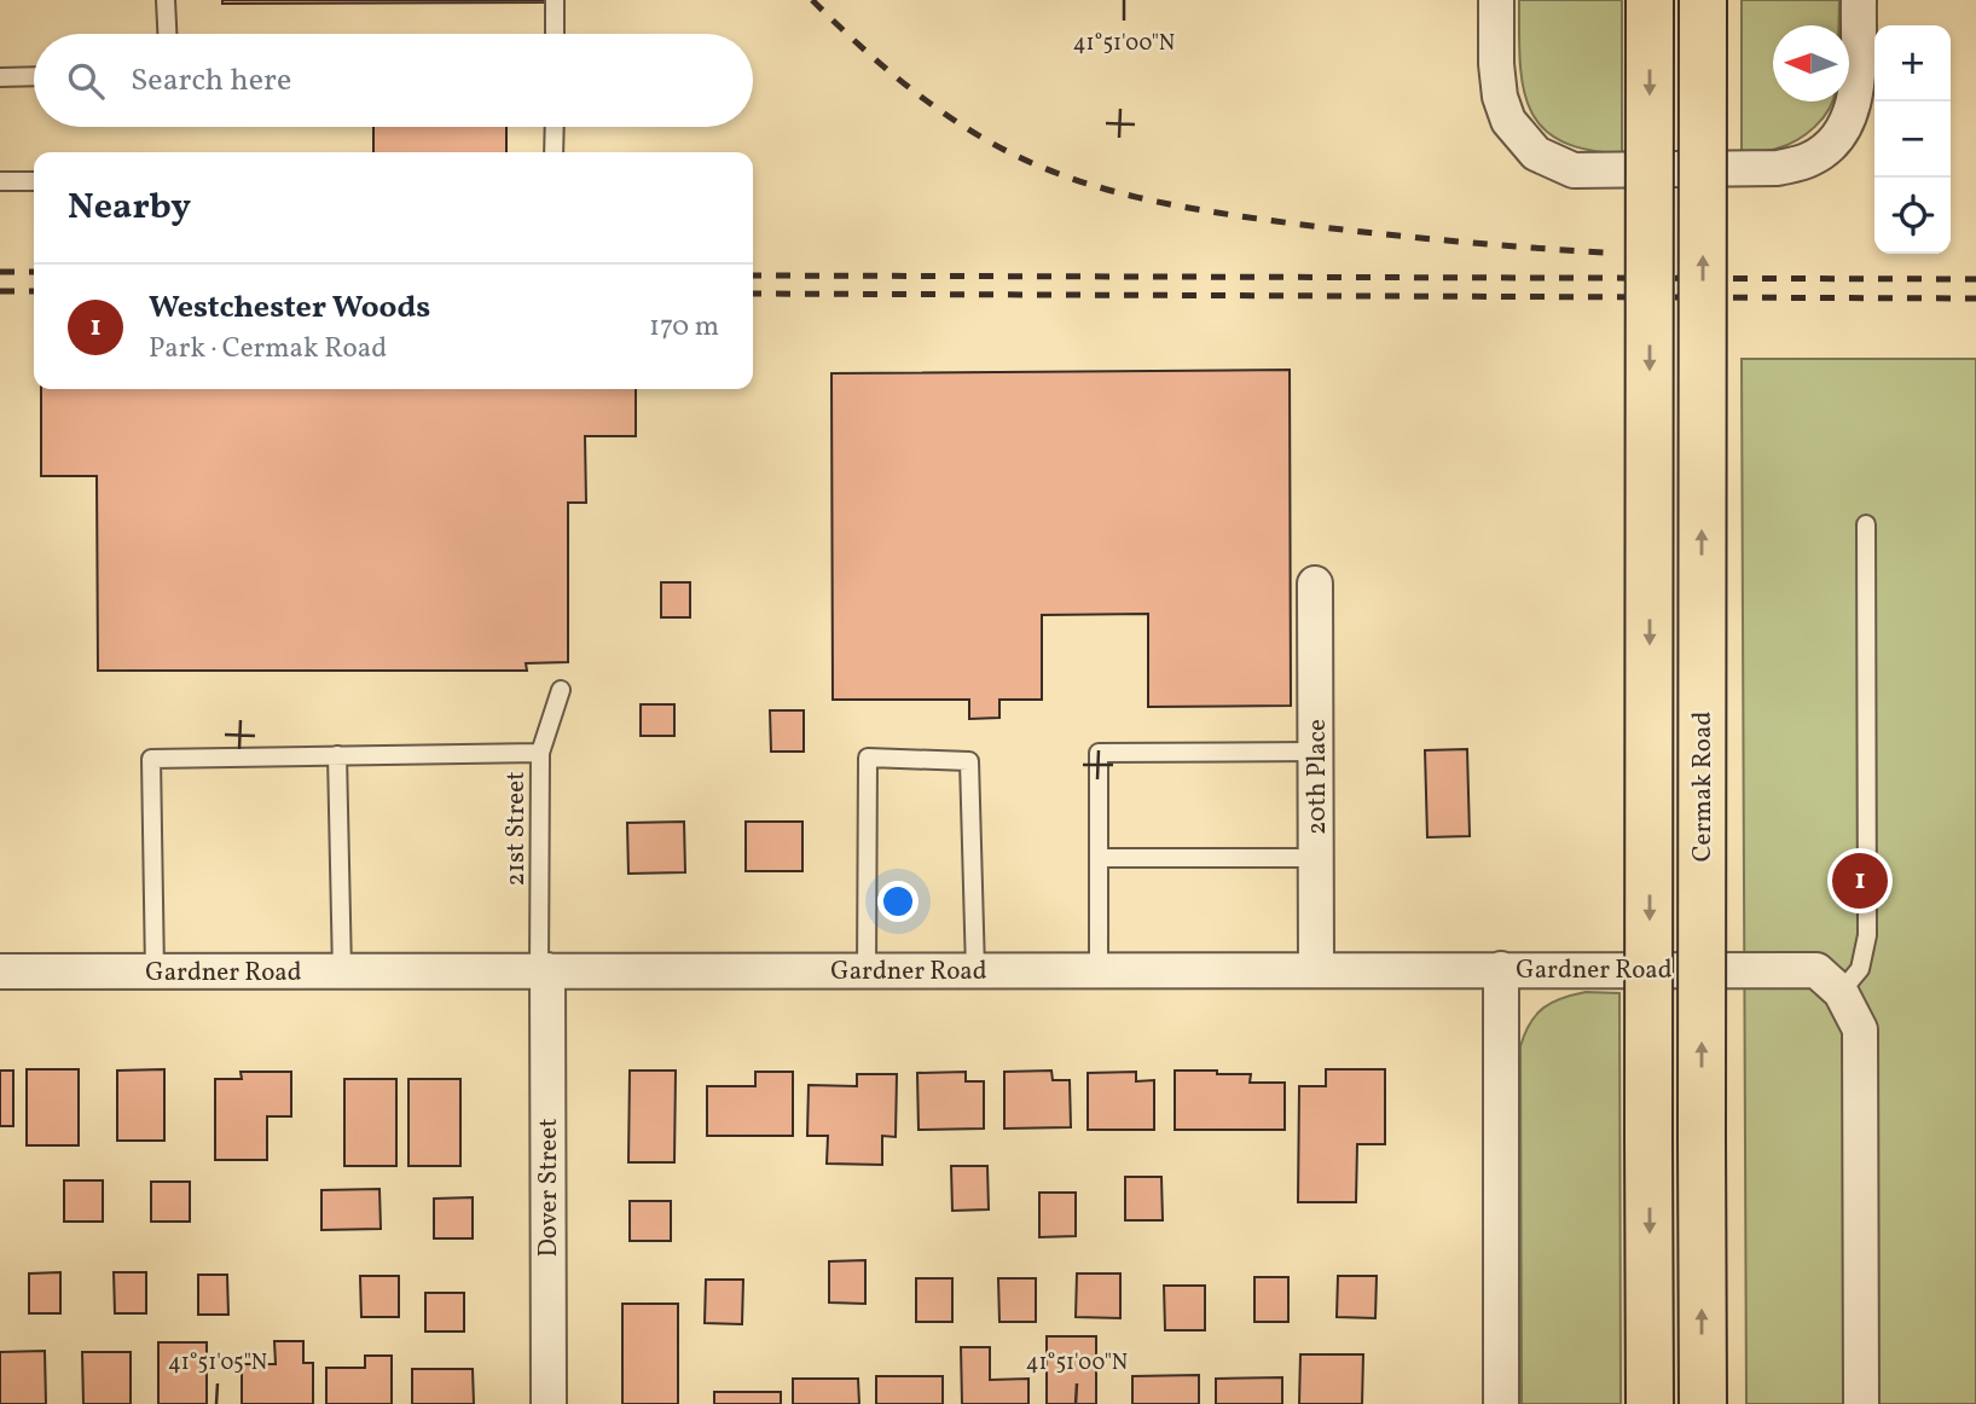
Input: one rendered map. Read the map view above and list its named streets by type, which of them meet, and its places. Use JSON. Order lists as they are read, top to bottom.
{
  "streets": {
    "main road": ["Cermak Road"],
    "street": ["20th Place", "Gardner Road", "Dover Street"],
    "lane": ["21st Street"]
  },
  "crossings": [
    ["20th Place", "Gardner Road"],
    ["21st Street", "Gardner Road"],
    ["21st Street", "Dover Street"],
    ["Gardner Road", "Dover Street"]
  ],
  "north": "left",
  "page": {
    "map_buttons": ["+", "−"],
    "search": "Search here",
    "heading": "Nearby",
    "list": [
      {
        "mark": "1",
        "name": "Westchester Woods",
        "note": "Park · Cermak Road",
        "value": "170 m"
      }
    ],
    "pins": "1"
  },
  "coordinates": ["41°51'00\"N", "41°51'05\"N"]
}
